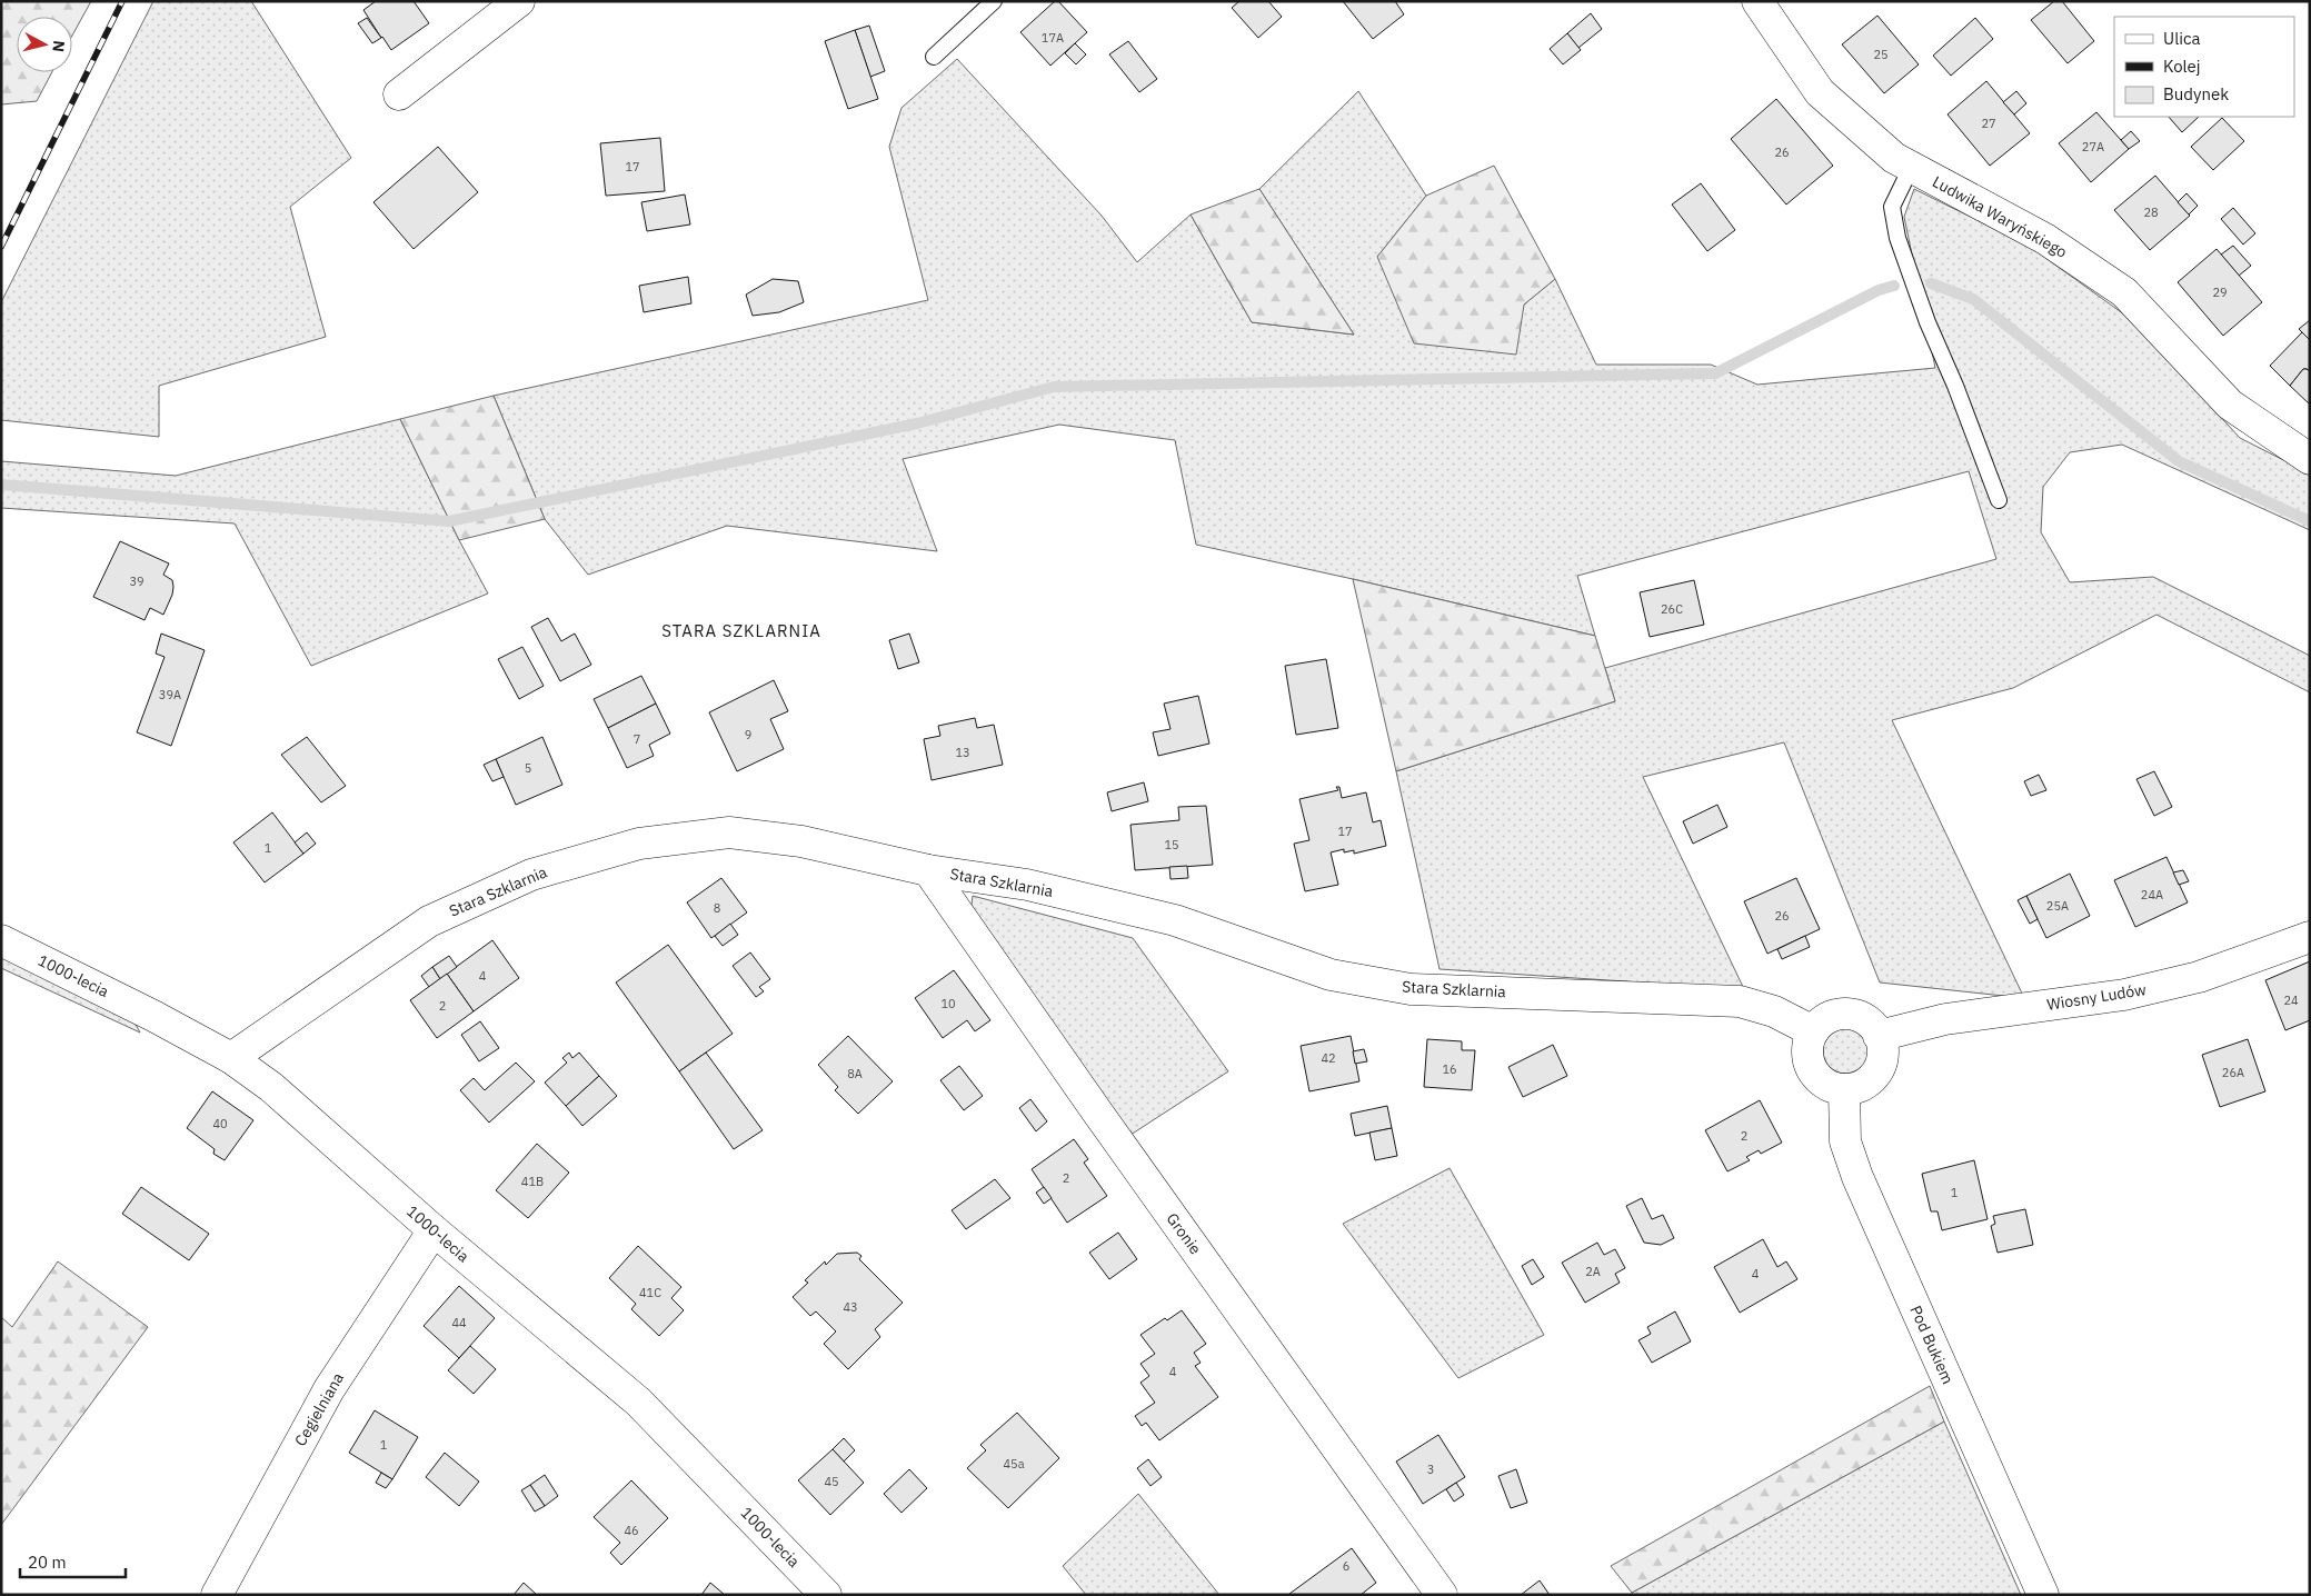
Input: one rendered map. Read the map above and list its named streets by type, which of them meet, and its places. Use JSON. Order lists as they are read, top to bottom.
{
  "streets": {
    "street": [
      "Ludwika Waryńskiego",
      "Stara Szklarnia",
      "1000-lecia",
      "Wiosny Ludów",
      "Gronie",
      "Pod Bukiem",
      "Cegielniana"
    ]
  },
  "crossings": [
    ["Stara Szklarnia", "1000-lecia"],
    ["Stara Szklarnia", "Wiosny Ludów"],
    ["Stara Szklarnia", "Gronie"],
    ["Stara Szklarnia", "Pod Bukiem"],
    ["1000-lecia", "Cegielniana"],
    ["Wiosny Ludów", "Pod Bukiem"]
  ],
  "districts": ["STARA SZKLARNIA"],
  "house_numbers": [
    "17A",
    "25",
    "27",
    "27A",
    "26",
    "17",
    "28",
    "29",
    "39",
    "26C",
    "39A",
    "9",
    "7",
    "13",
    "5",
    "17",
    "15",
    "1",
    "24A",
    "25A",
    "8",
    "26",
    "4",
    "24",
    "10",
    "2",
    "42",
    "16",
    "26A",
    "8A",
    "40",
    "2",
    "2",
    "41B",
    "1",
    "2A",
    "4",
    "41C",
    "43",
    "44",
    "4",
    "1",
    "45a",
    "3",
    "45",
    "46",
    "6"
  ],
  "legend": ["Ulica", "Kolej", "Budynek"],
  "scale_bar": "20 m",
  "north": "right"
}
